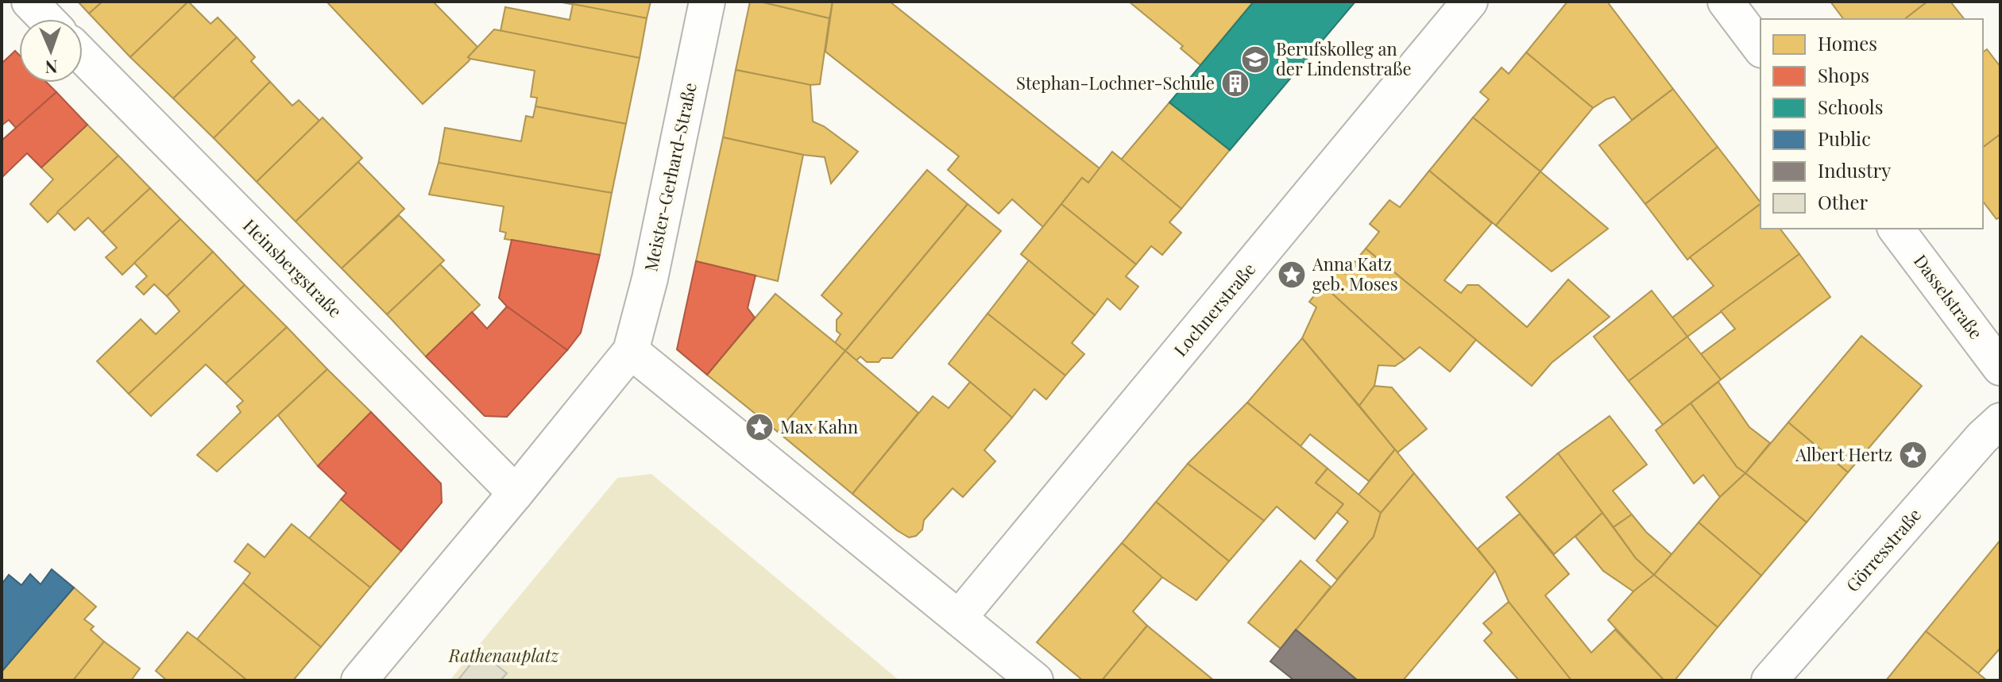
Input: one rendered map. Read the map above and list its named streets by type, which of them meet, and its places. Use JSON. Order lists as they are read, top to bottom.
{
  "streets": {
    "street": [
      "Meister-Gerhard-Straße",
      "Heinsbergstraße",
      "Dasselstraße",
      "Lochnerstraße",
      "Görresstraße"
    ]
  },
  "parks": ["Rathenauplatz"],
  "places": {
    "school or university": ["Berufskolleg an der Lindenstraße"],
    "building": ["Stephan-Lochner-Schule"],
    "place": ["Anna Katz geb. Moses", "Max Kahn", "Albert Hertz"]
  },
  "legend": [
    "Homes",
    "Shops",
    "Schools",
    "Public",
    "Industry",
    "Other"
  ],
  "north": "bottom"
}
